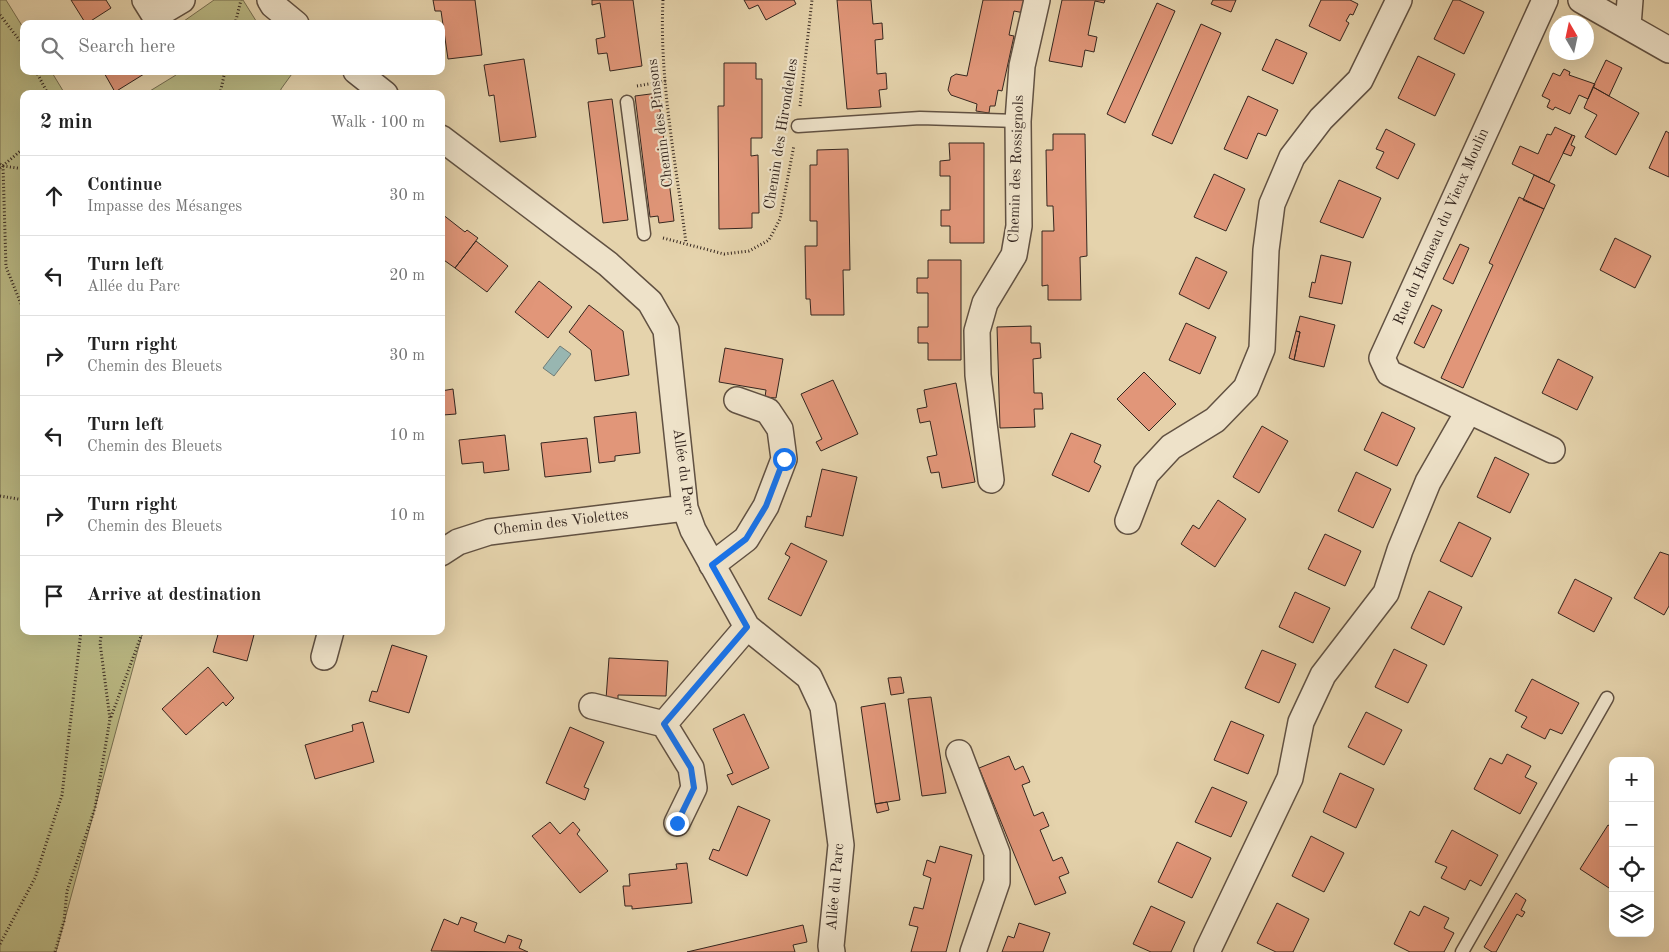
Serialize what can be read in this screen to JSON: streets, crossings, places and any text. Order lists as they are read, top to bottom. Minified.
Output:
{"streets":{"street":["Chemin des Rossignols","Rue du Hameau du Vieux Moulin","Allée du Parc","Chemin des Violettes"],"path":["Chemin des Pinsons","Chemin des Hirondelles"]},"crossings":[["Chemin des Pinsons","Chemin des Hirondelles"],["Allée du Parc","Chemin des Violettes"]],"north":"top","page":{"search":"Search here","heading":["2 min","Walk · 100 m"],"list":[["Continue","Impasse des Mésanges","30 m"],["Turn left","Allée du Parc","20 m"],["Turn right","Chemin des Bleuets","30 m"],["Turn left","Chemin des Bleuets","10 m"],["Turn right","Chemin des Bleuets","10 m"],"Arrive at destination"],"map_buttons":["+","−"]}}
